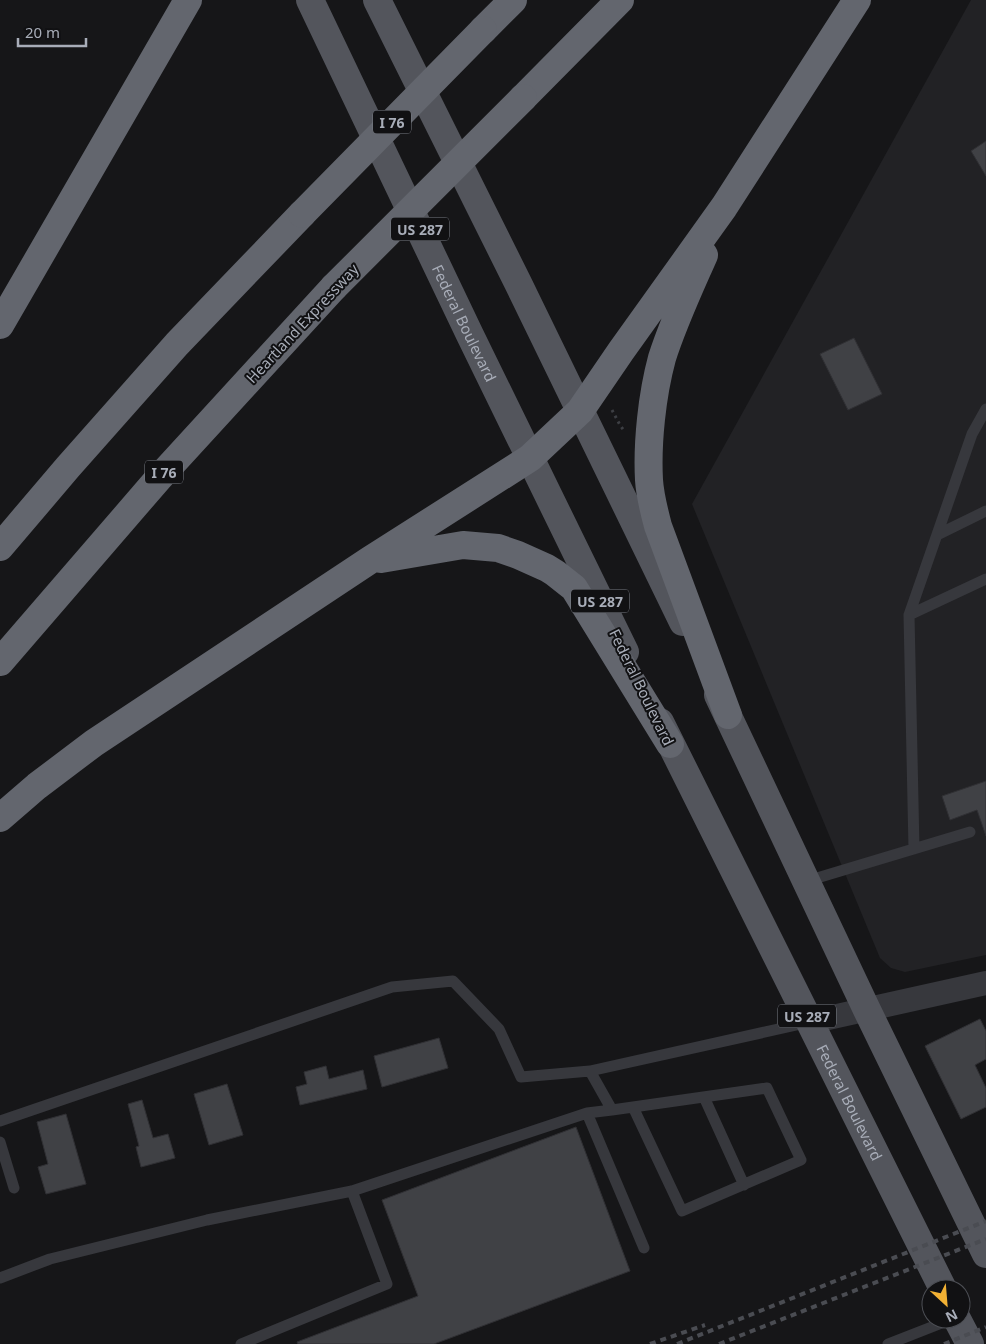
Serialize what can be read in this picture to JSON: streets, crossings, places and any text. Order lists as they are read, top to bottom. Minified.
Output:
{"streets":{"highway":["I 76","Heartland Expressway"],"main road":["US 287","Federal Boulevard"]},"scale_bar":"20 m","north":"bottom right"}
